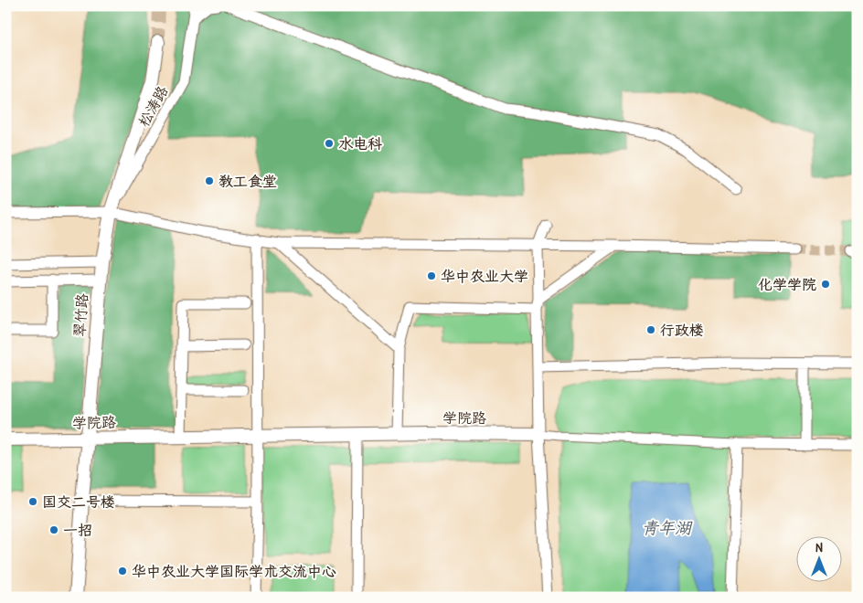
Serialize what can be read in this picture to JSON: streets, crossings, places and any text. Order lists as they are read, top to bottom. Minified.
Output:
{"streets":{"street":["松涛路","翠竹路","学院路"]},"crossings":[["松涛路","翠竹路"],["翠竹路","学院路"]],"water":["青年湖"],"places":["水电科","教工食堂","华中农业大学","化学学院","行政楼","国交二号楼","一招","华中农业大学国际学术交流中心"],"north":"top"}
